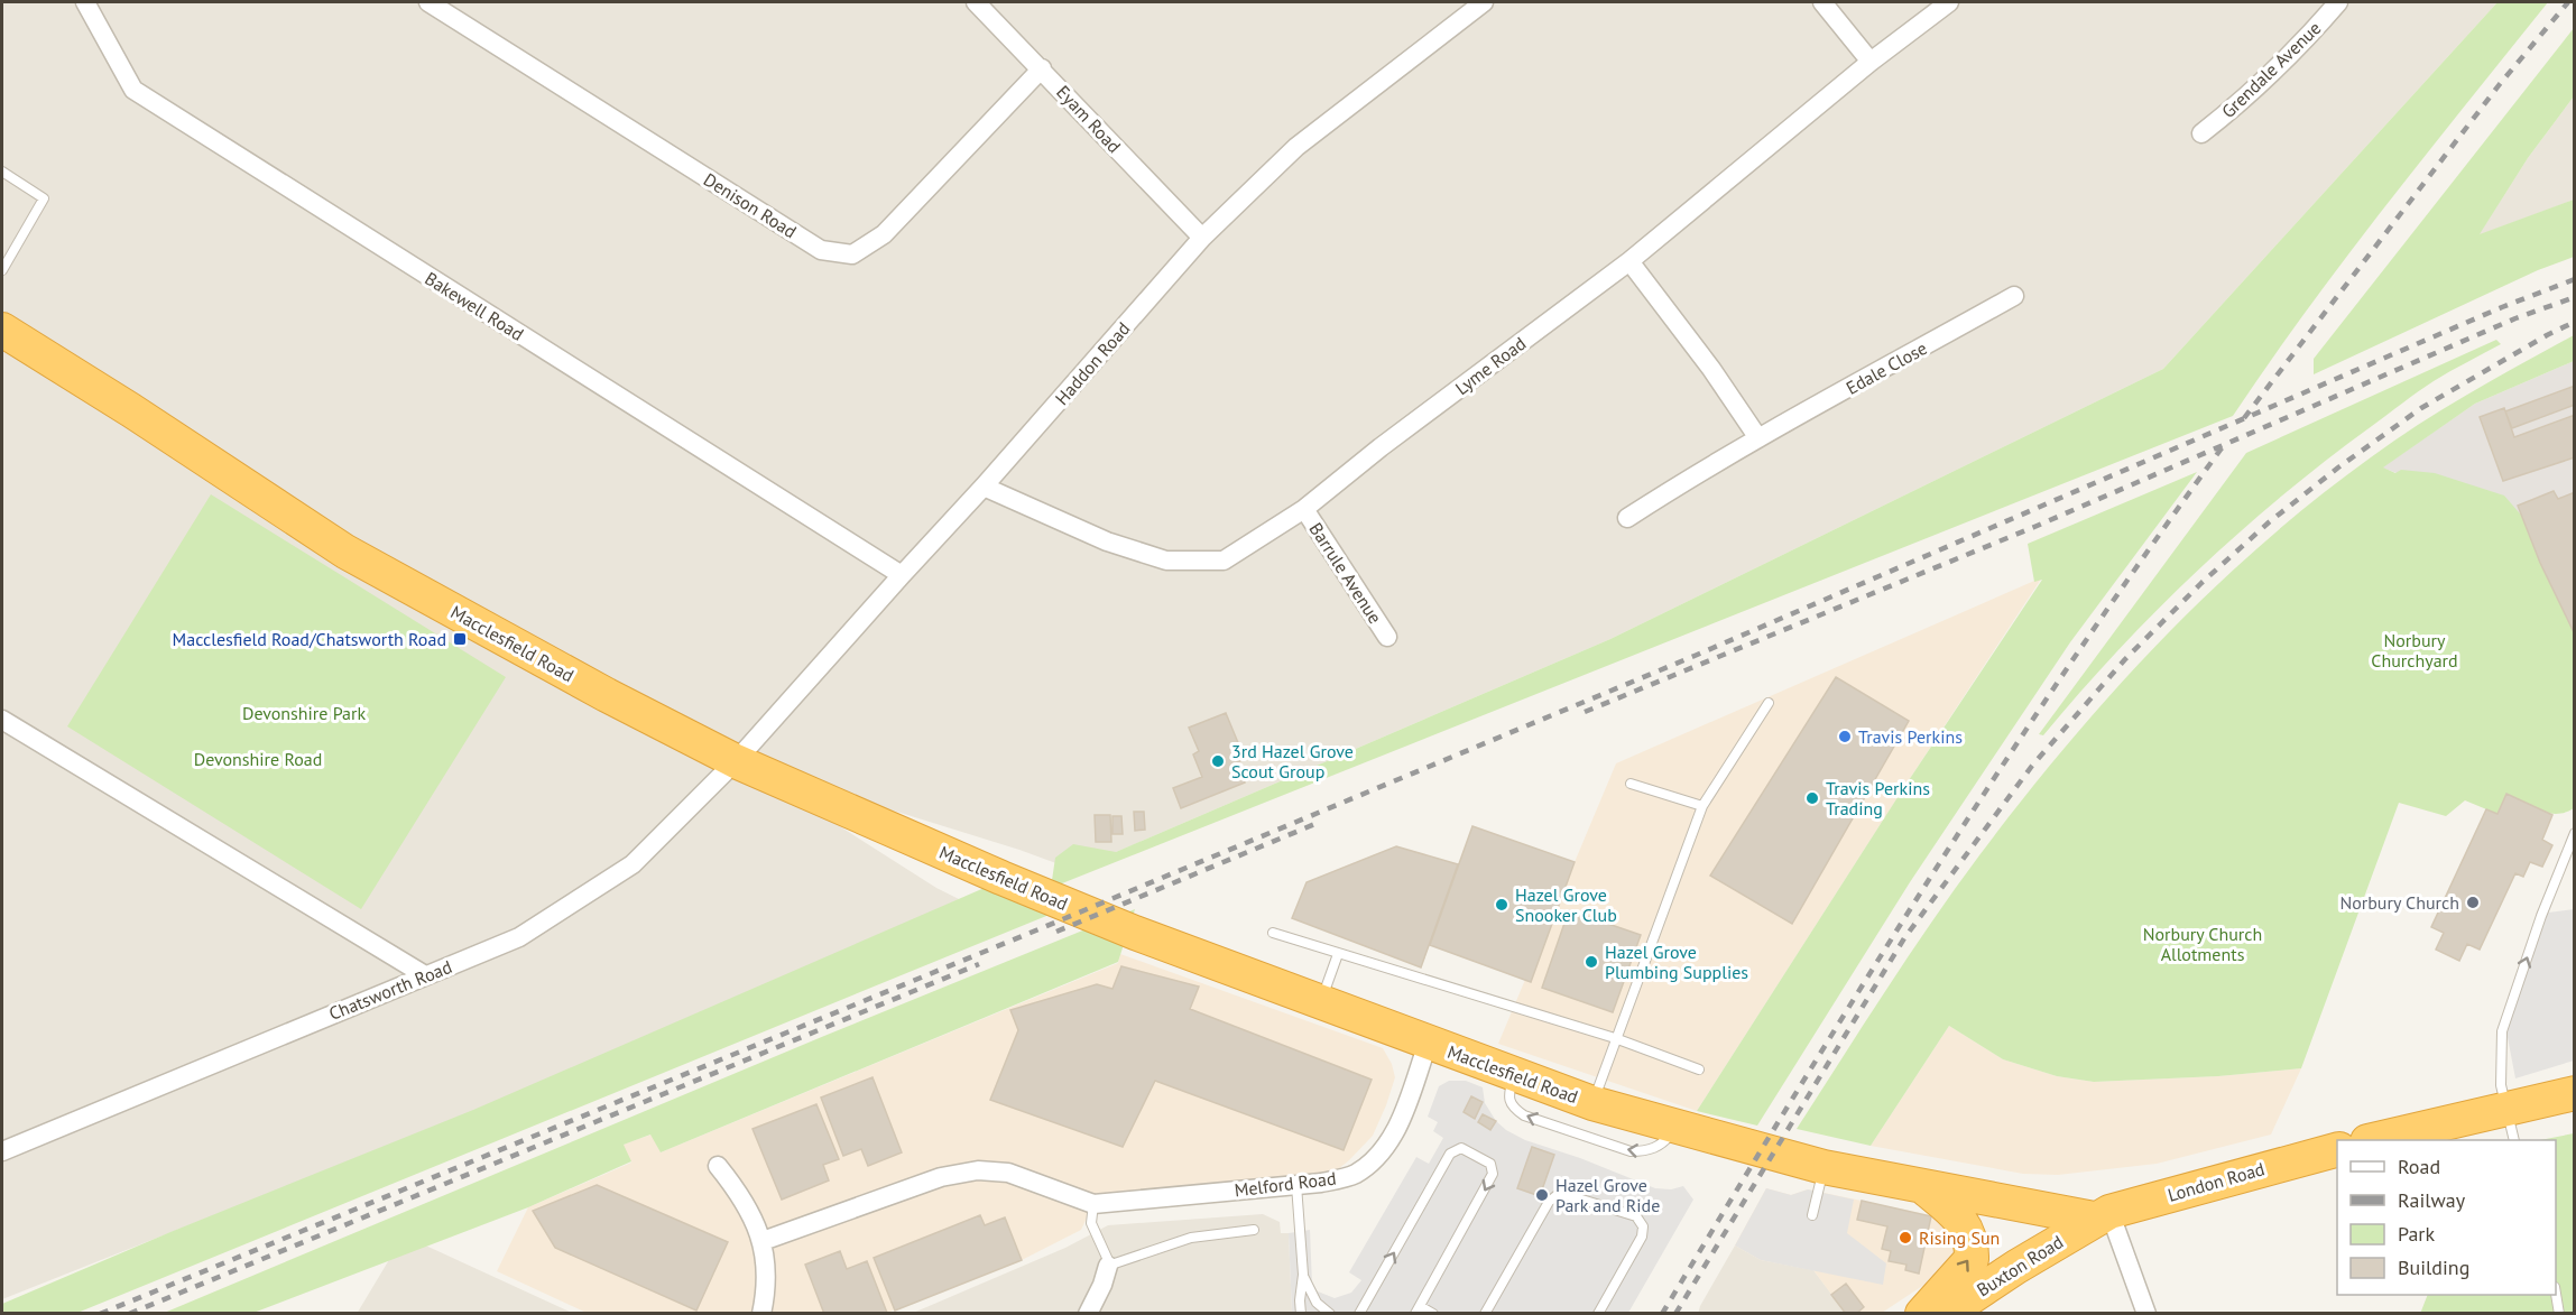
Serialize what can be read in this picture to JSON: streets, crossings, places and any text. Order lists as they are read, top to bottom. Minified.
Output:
{"streets":{"highway":["Macclesfield Road","London Road","Buxton Road"],"street":["Grendale Avenue","Eyam Road","Denison Road","Bakewell Road","Haddon Road","Lyme Road","Edale Close","Barrule Avenue","Chatsworth Road","Melford Road"]},"crossings":[["Eyam Road","Denison Road"],["Eyam Road","Haddon Road"],["Bakewell Road","Haddon Road"],["Haddon Road","Lyme Road"],["Haddon Road","Macclesfield Road"],["Haddon Road","Chatsworth Road"],["Lyme Road","Barrule Avenue"],["Macclesfield Road","Chatsworth Road"],["Macclesfield Road","London Road"],["Macclesfield Road","Melford Road"],["Macclesfield Road","Buxton Road"],["London Road","Buxton Road"]],"parks":["Norbury Churchyard","Devonshire Park","Devonshire Road","Norbury Church Allotments"],"places":{"transit":["Macclesfield Road/Chatsworth Road"],"other":["Travis Perkins","3rd Hazel Grove Scout Group","Travis Perkins Trading","Norbury Church","Hazel Grove Snooker Club","Hazel Grove Plumbing Supplies","Hazel Grove Park and Ride","Rising Sun"]},"legend":["Road","Railway","Park","Building"]}
